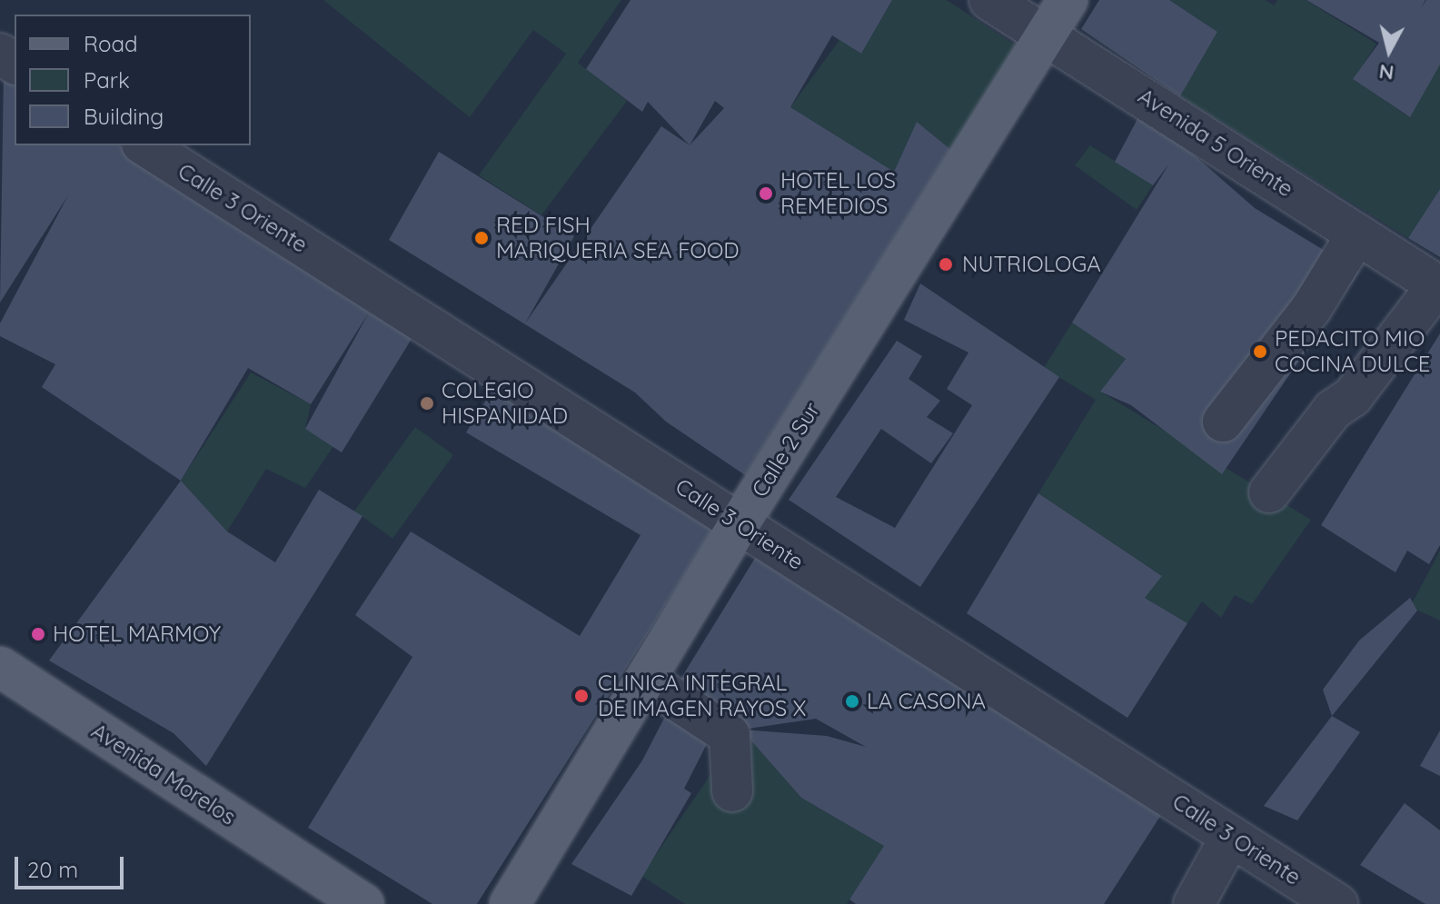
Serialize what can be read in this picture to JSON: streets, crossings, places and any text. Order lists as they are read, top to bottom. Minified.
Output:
{"streets":{"main road":["Calle 2 Sur","Avenida Morelos"],"street":["Avenida 5 Oriente","Calle 3 Oriente"]},"crossings":[["Avenida 5 Oriente","Calle 2 Sur"],["Calle 3 Oriente","Calle 2 Sur"]],"places":["HOTEL LOS REMEDIOS","RED FISH MARIQUERIA SEA FOOD","NUTRIOLOGA","PEDACITO MIO COCINA DULCE","COLEGIO HISPANIDAD","HOTEL MARMOY","CLINICA INTEGRAL DE IMAGEN RAYOS X","LA CASONA"],"legend":["Road","Park","Building"],"scale_bar":"20 m","north":"bottom"}
